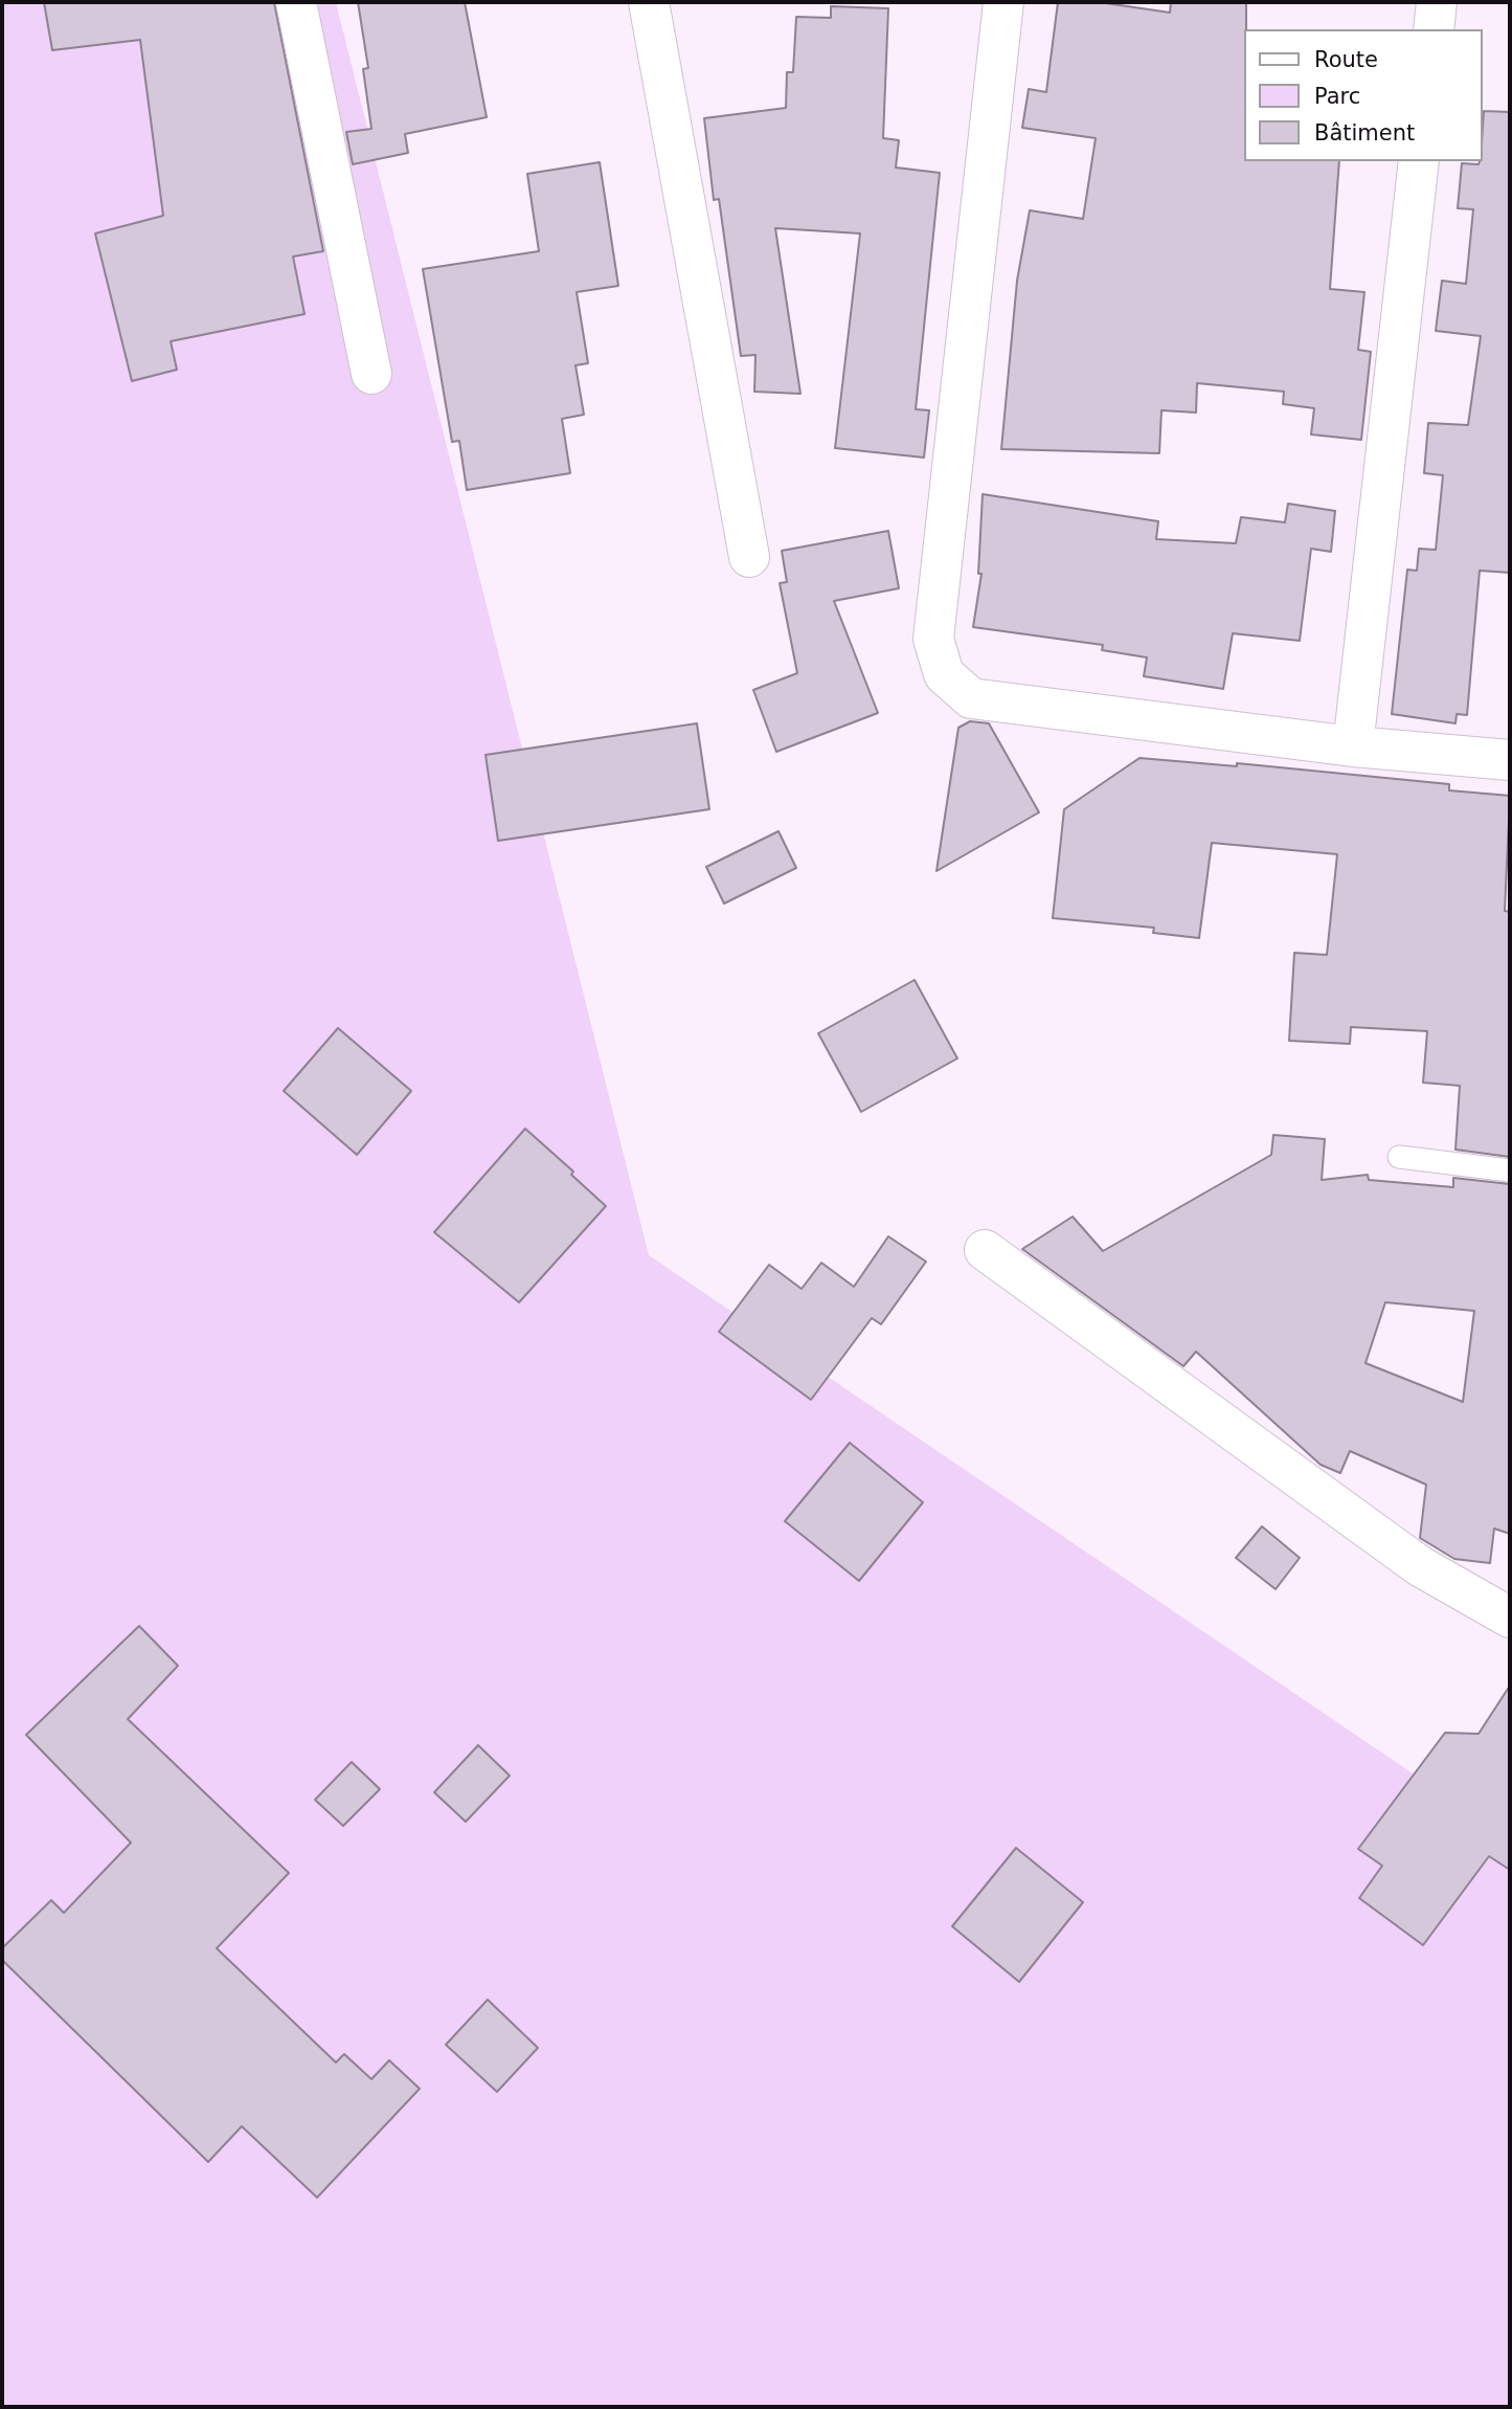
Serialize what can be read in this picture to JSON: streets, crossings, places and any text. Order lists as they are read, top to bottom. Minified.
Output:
{"legend":["Route","Parc","Bâtiment"]}
